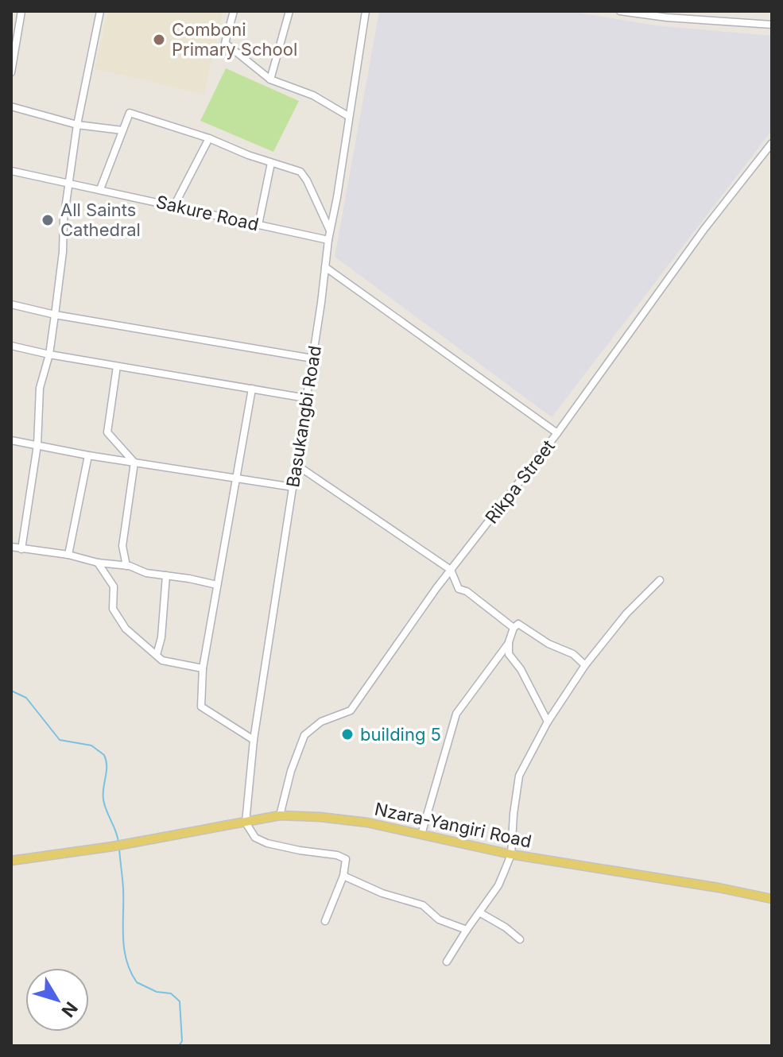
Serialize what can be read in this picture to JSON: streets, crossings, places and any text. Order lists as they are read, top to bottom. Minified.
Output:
{"streets":{"main road":["Nzara-Yangiri Road"],"street":["Sakure Road","Basukangbi Road","Rikpa Street"]},"crossings":[["Sakure Road","Basukangbi Road"],["Basukangbi Road","Nzara-Yangiri Road"],["Rikpa Street","Nzara-Yangiri Road"]],"places":["Comboni Primary School","All Saints Cathedral","building 5"],"north":"bottom right"}
